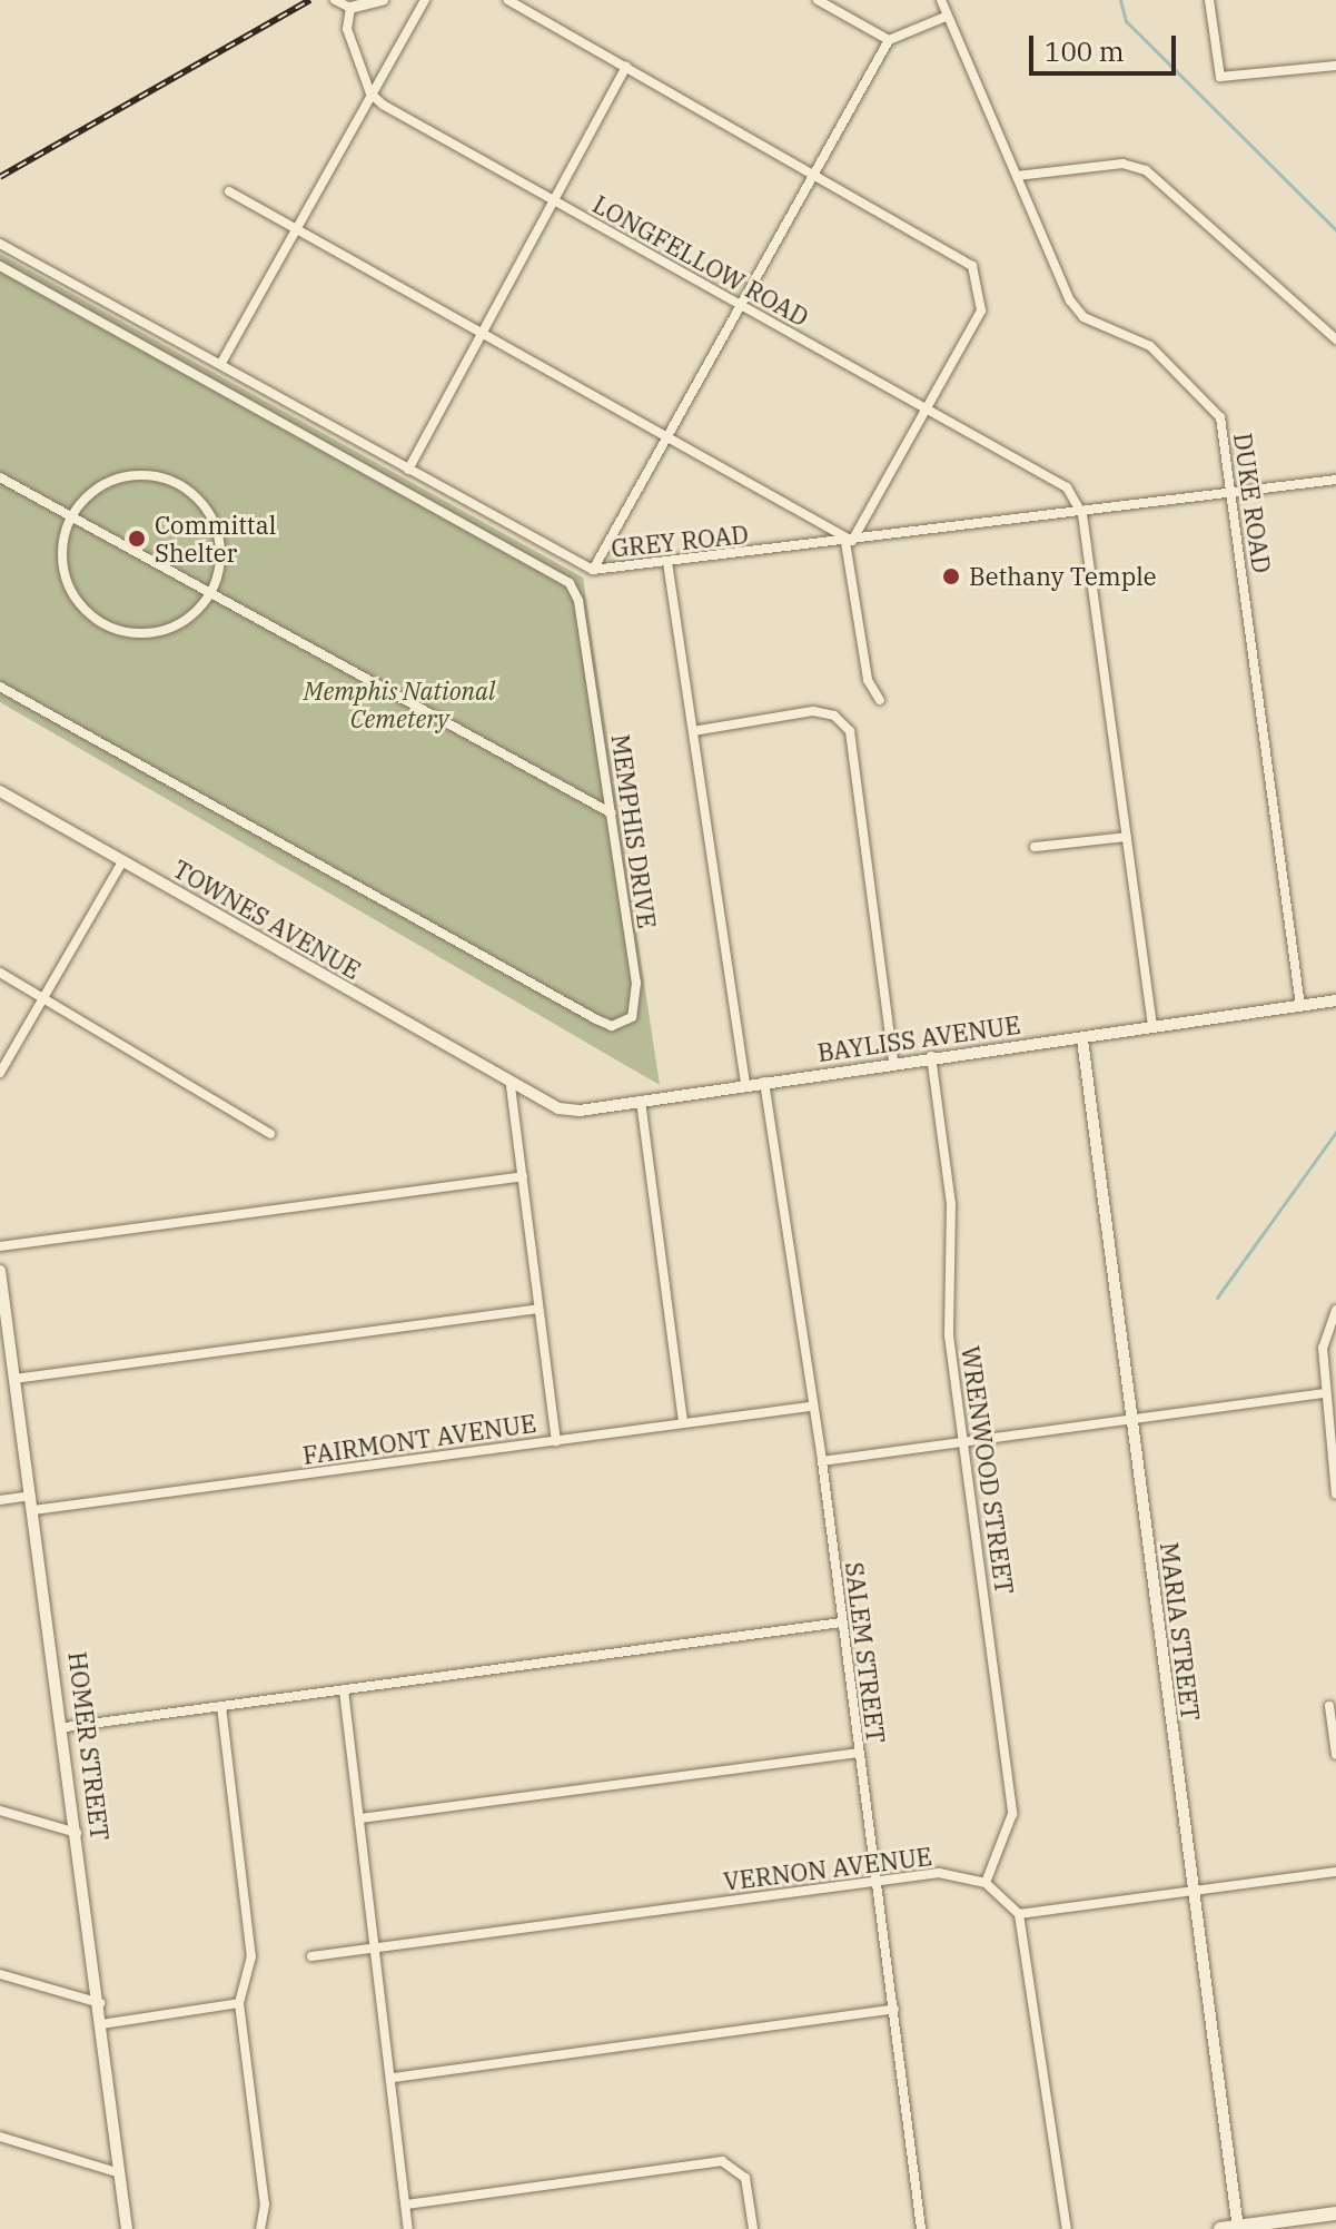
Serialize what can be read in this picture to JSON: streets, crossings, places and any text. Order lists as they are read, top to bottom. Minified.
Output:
{"streets":{"street":["LONGFELLOW ROAD","DUKE ROAD","GREY ROAD","MEMPHIS DRIVE","TOWNES AVENUE","BAYLISS AVENUE","FAIRMONT AVENUE","WRENWOOD STREET","MARIA STREET","SALEM STREET","HOMER STREET","VERNON AVENUE"]},"crossings":[["LONGFELLOW ROAD","GREY ROAD"],["DUKE ROAD","GREY ROAD"],["DUKE ROAD","BAYLISS AVENUE"],["TOWNES AVENUE","BAYLISS AVENUE"],["BAYLISS AVENUE","WRENWOOD STREET"],["BAYLISS AVENUE","MARIA STREET"],["BAYLISS AVENUE","SALEM STREET"],["FAIRMONT AVENUE","SALEM STREET"],["FAIRMONT AVENUE","HOMER STREET"],["WRENWOOD STREET","VERNON AVENUE"],["SALEM STREET","VERNON AVENUE"]],"parks":["Memphis National Cemetery"],"places":["Committal Shelter","Bethany Temple"],"scale_bar":"100 m"}
